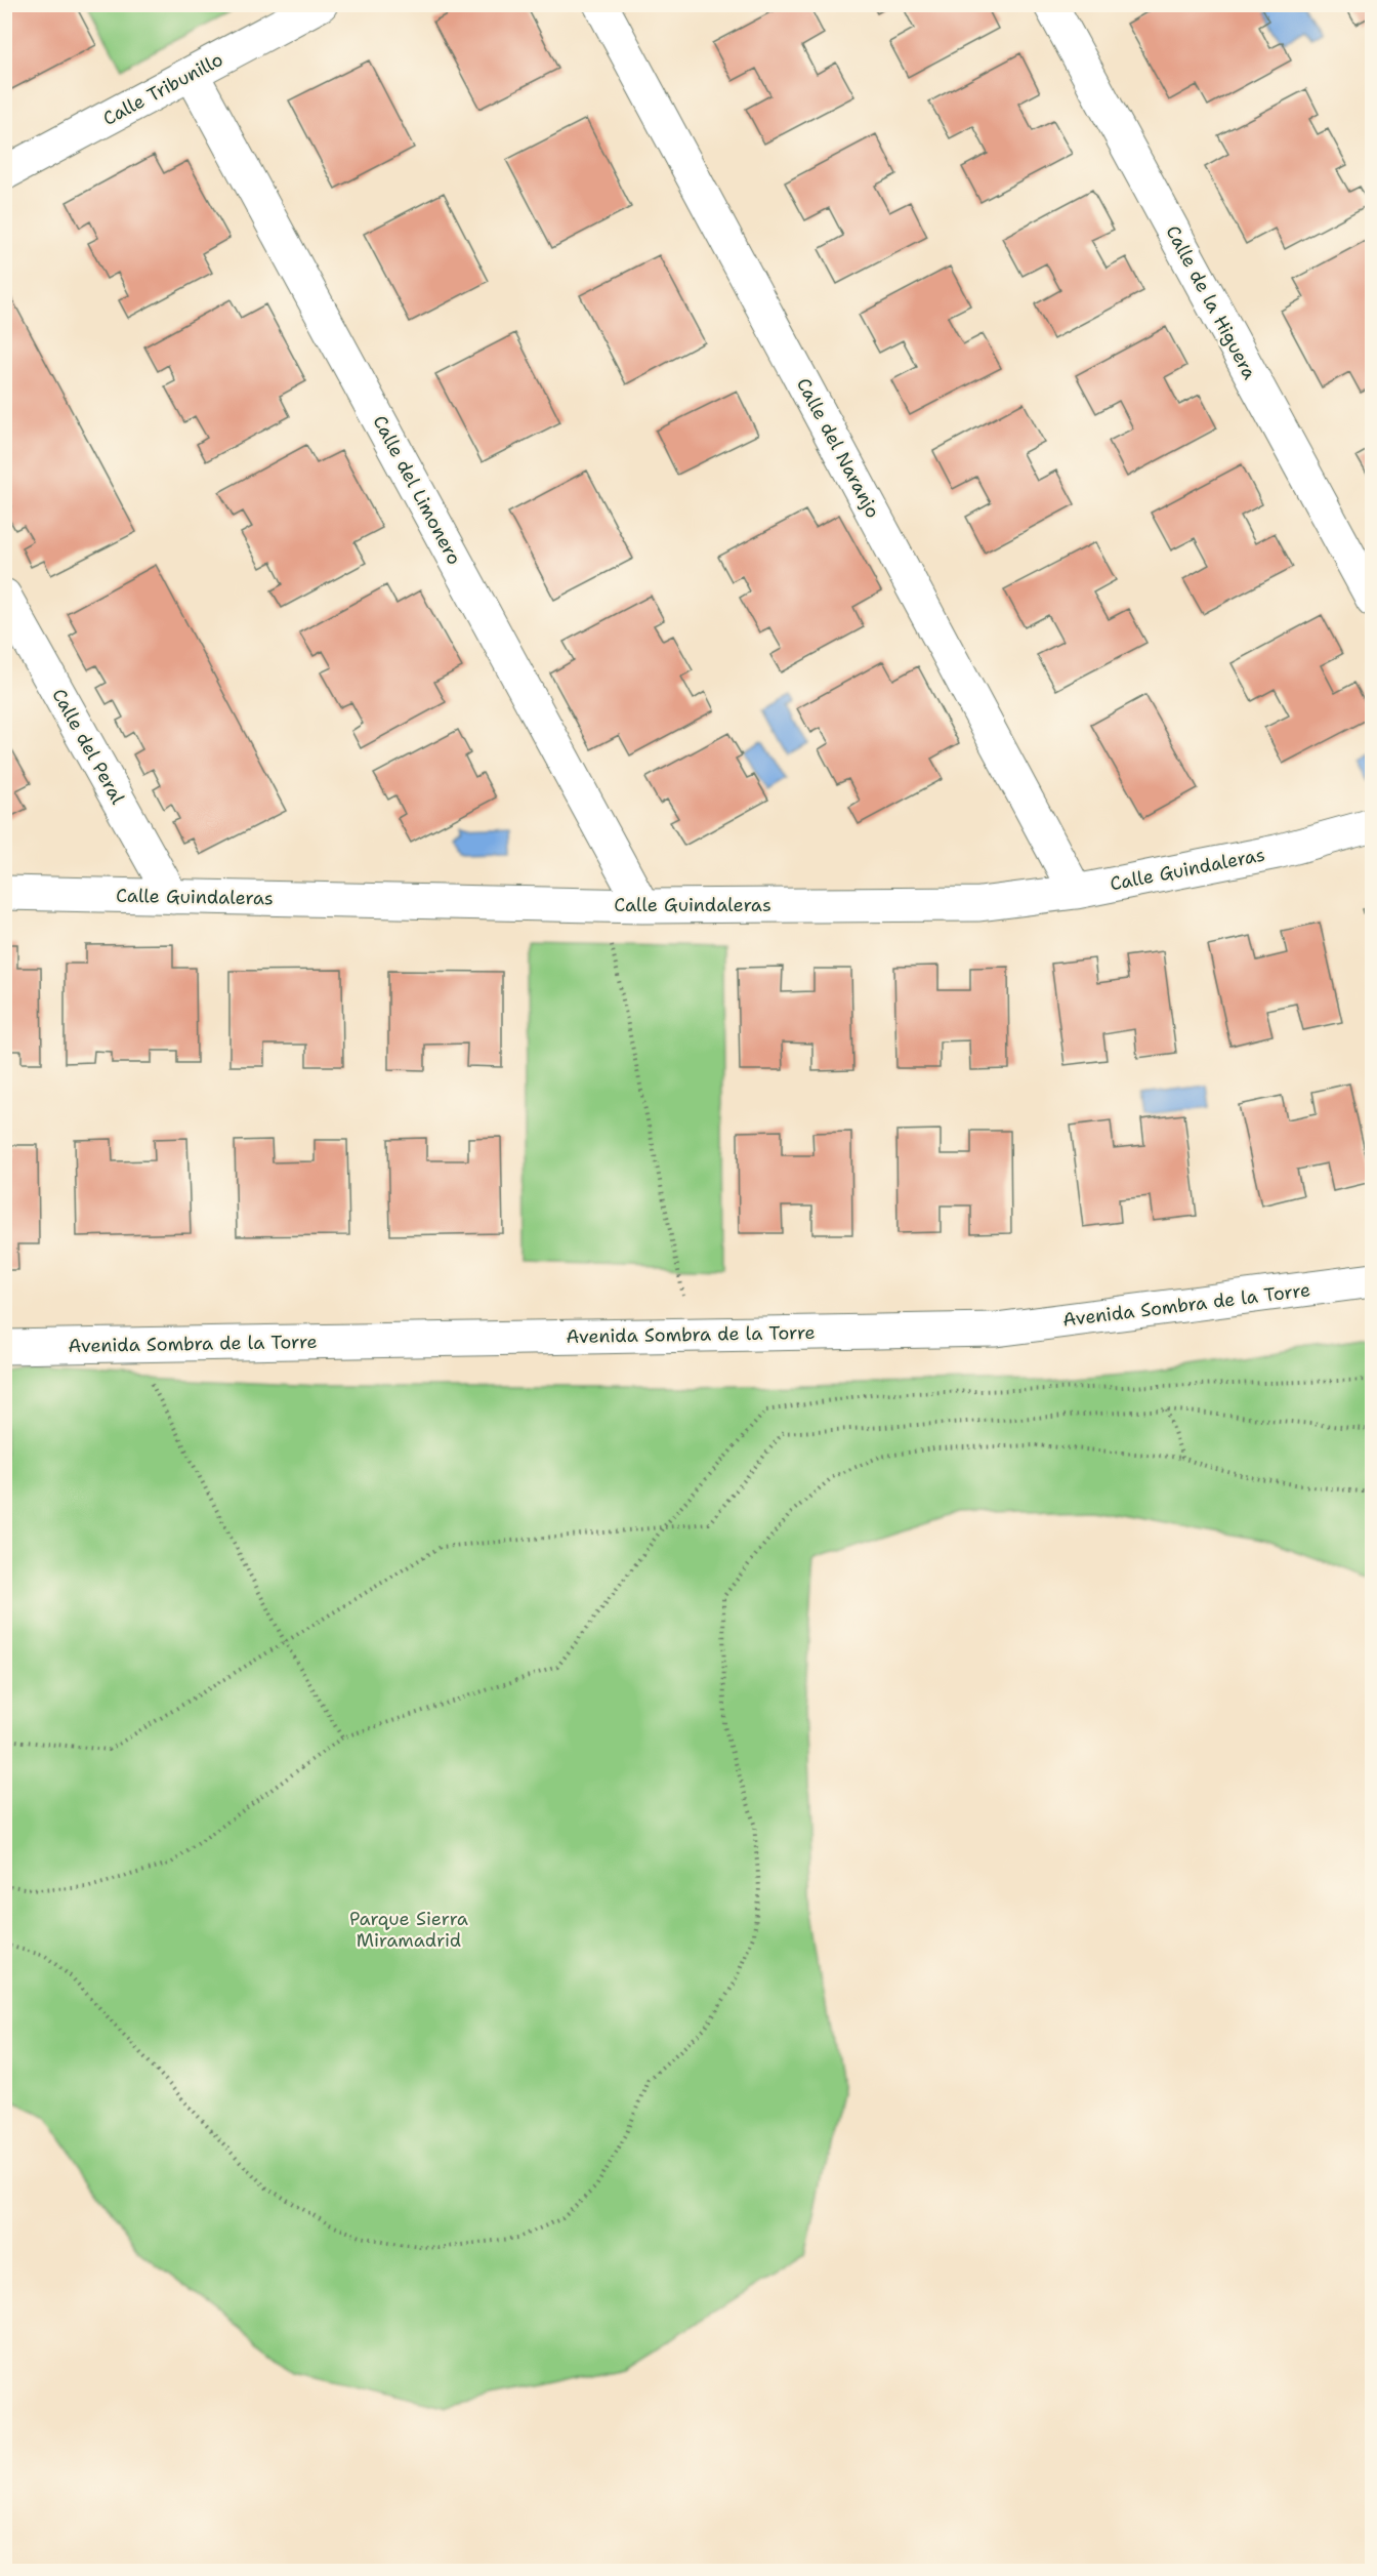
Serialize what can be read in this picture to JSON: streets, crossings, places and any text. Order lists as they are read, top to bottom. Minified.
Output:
{"streets":{"street":["Calle Tribunillo","Calle de la Higuera","Calle del Naranjo","Calle del Limonero","Calle del Peral","Calle Guindaleras","Avenida Sombra de la Torre"]},"crossings":[["Calle Tribunillo","Calle del Limonero"],["Calle del Naranjo","Calle Guindaleras"],["Calle del Limonero","Calle Guindaleras"],["Calle del Peral","Calle Guindaleras"]],"parks":["Parque Sierra Miramadrid"]}
